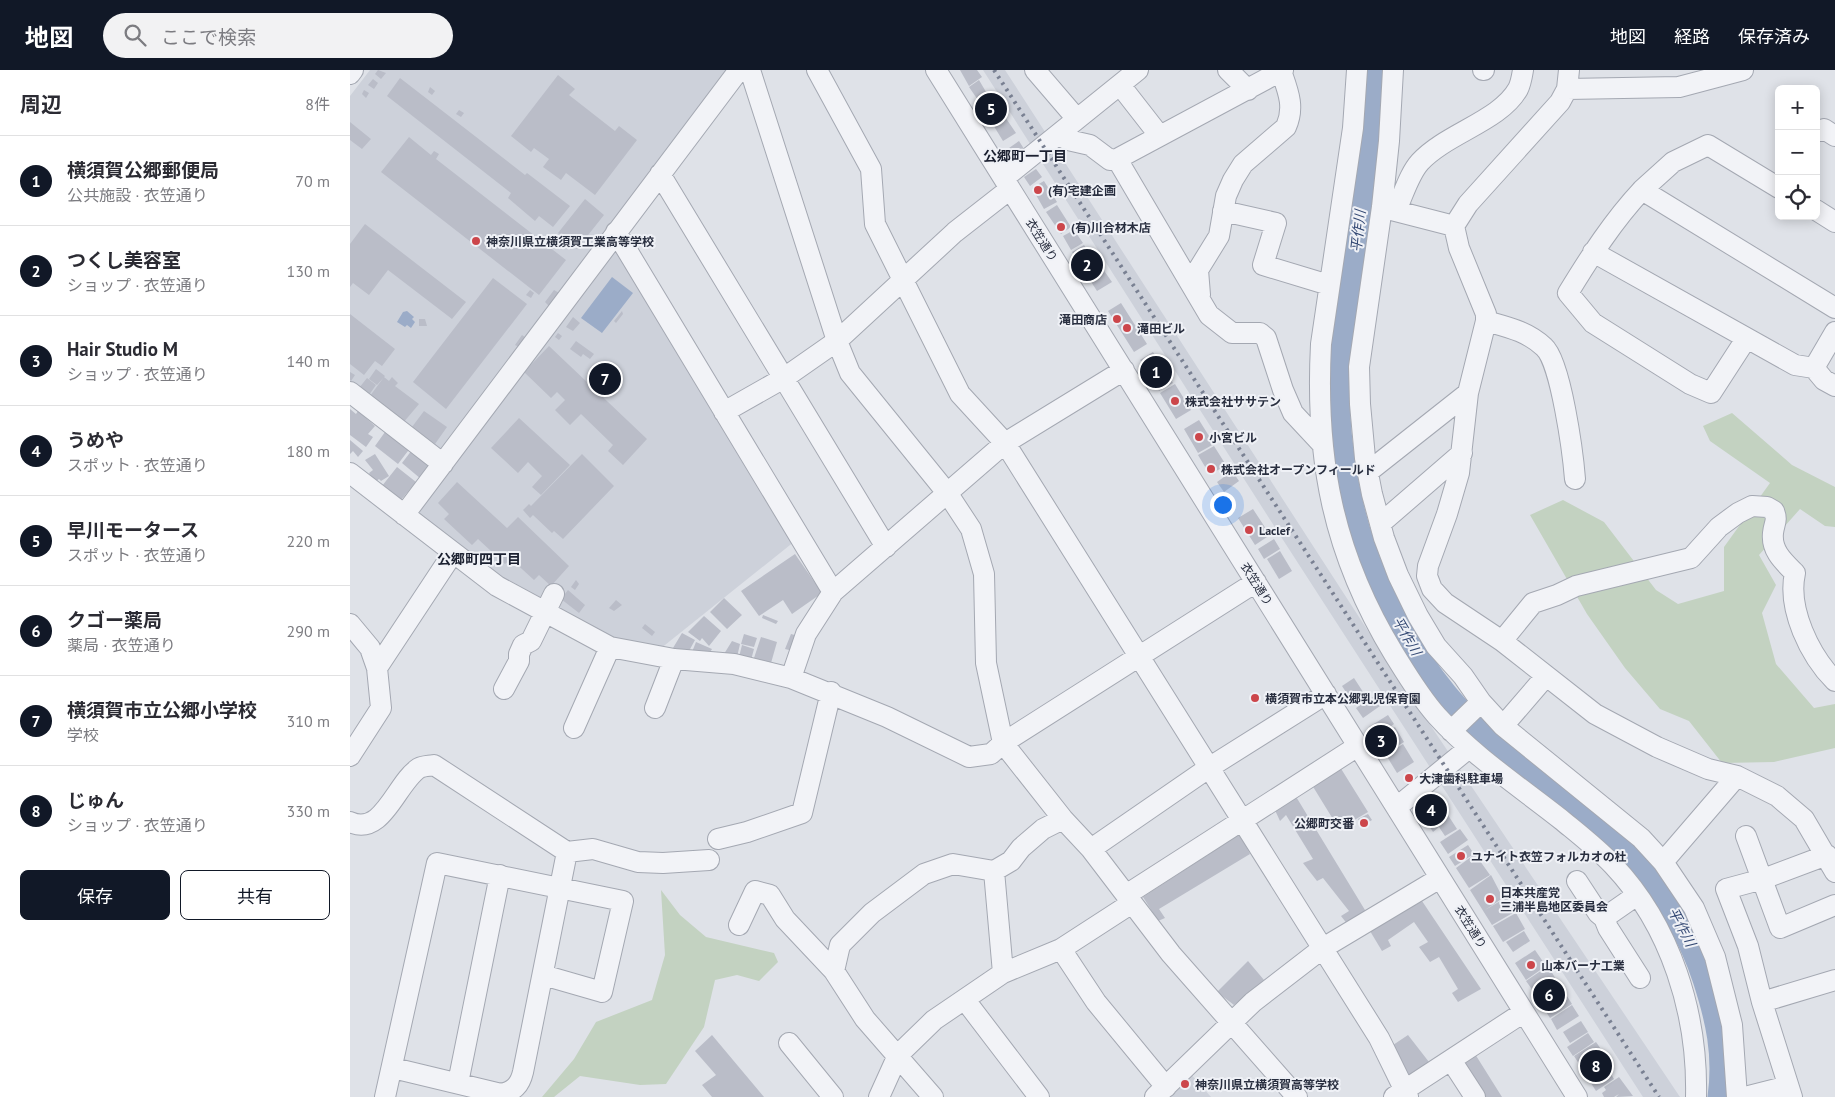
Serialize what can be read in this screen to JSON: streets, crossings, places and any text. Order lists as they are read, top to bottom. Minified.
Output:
{"streets":{"street":["衣笠通り"]},"districts":["公郷町一丁目","公郷町四丁目"],"water":["平作川"],"places":["(有)宅建企画","(有)川合材木店","神奈川県立横須賀工業高等学校","滝田商店","滝田ビル","株式会社ササテン","小宮ビル","株式会社オープンフィールド","Laclef","横須賀市立本公郷乳児保育園","大津歯科駐車場","公郷町交番","ユナイト衣笠フォルカオの杜","日本共産党 三浦半島地区委員会","山本バーナ工業","神奈川県立横須賀高等学校"],"page":{"header":"地図","search":"ここで検索","nav":["地図","経路","保存済み"],"heading":["周辺","8件"],"map_buttons":["+","−"],"pins":["5","2","1","7","3","4","6","8"],"list":[{"mark":"1","name":"横須賀公郷郵便局","note":"公共施設 · 衣笠通り","value":"70 m"},{"mark":"2","name":"つくし美容室","note":"ショップ · 衣笠通り","value":"130 m"},{"mark":"3","name":"Hair Studio M","note":"ショップ · 衣笠通り","value":"140 m"},{"mark":"4","name":"うめや","note":"スポット · 衣笠通り","value":"180 m"},{"mark":"5","name":"早川モータース","note":"スポット · 衣笠通り","value":"220 m"},{"mark":"6","name":"クゴー薬局","note":"薬局 · 衣笠通り","value":"290 m"},{"mark":"7","name":"横須賀市立公郷小学校","note":"学校","value":"310 m"},{"mark":"8","name":"じゅん","note":"ショップ · 衣笠通り","value":"330 m"}],"buttons":["保存","共有"]}}
